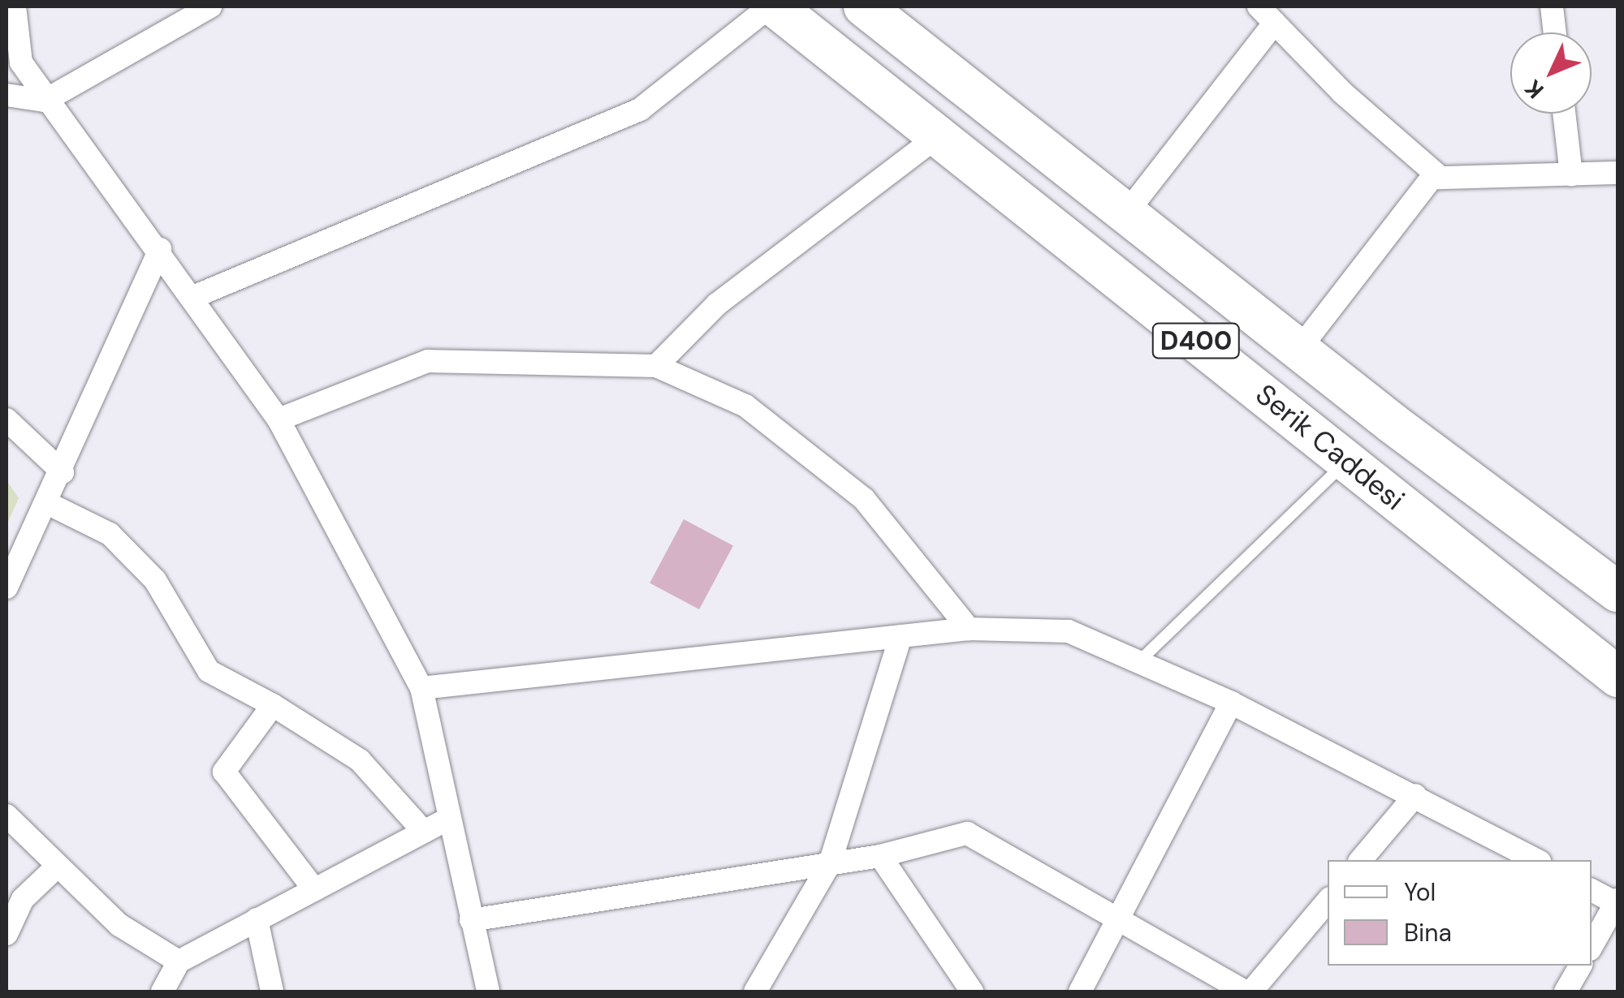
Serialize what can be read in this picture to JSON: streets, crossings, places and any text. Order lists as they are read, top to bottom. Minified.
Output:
{"streets":{"highway":["D400","Serik Caddesi"]},"legend":["Yol","Bina"],"north":"bottom left"}
